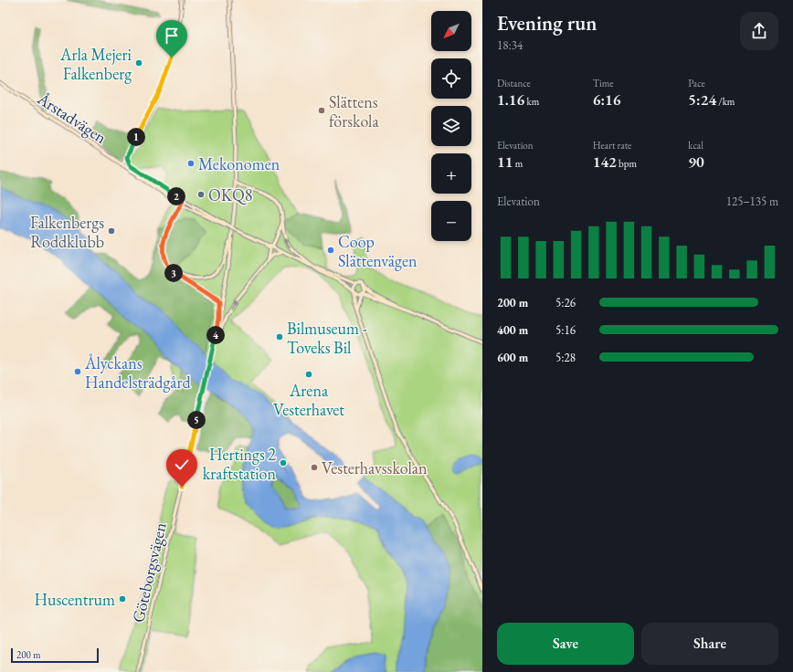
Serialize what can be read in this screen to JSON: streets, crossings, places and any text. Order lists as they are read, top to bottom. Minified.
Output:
{"streets":{"main road":["Årstadvägen","Göteborgsvägen"]},"places":["Arla Mejeri Falkenberg","Slättens förskola","Mekonomen","OKQ8","Falkenbergs Roddklubb","Coop Slättenvägen","Bilmuseum - Toveks Bil","Ålyckans Handelsträdgård","Arena Vesterhavet","Hertings 2 kraftstation","Vesterhavsskolan","Huscentrum"],"scale_bar":"200 m","north":"bottom left","page":{"heading":["Evening run","18:34"],"map_buttons":["+","−"],"stats":[["Distance","1.16 km"],["Time","6:16"],["Pace","5:24 /km"],["Elevation","11 m"],["Heart rate","142 bpm"],["kcal","90"]],"pins":["1","2","3","4","5"],"chart":["Elevation","125–135 m"],"list":[{"name":"200 m","note":"5:26"},{"name":"400 m","note":"5:16"},{"name":"600 m","note":"5:28"}],"buttons":["Save","Share"],"scale":"200 m"}}
